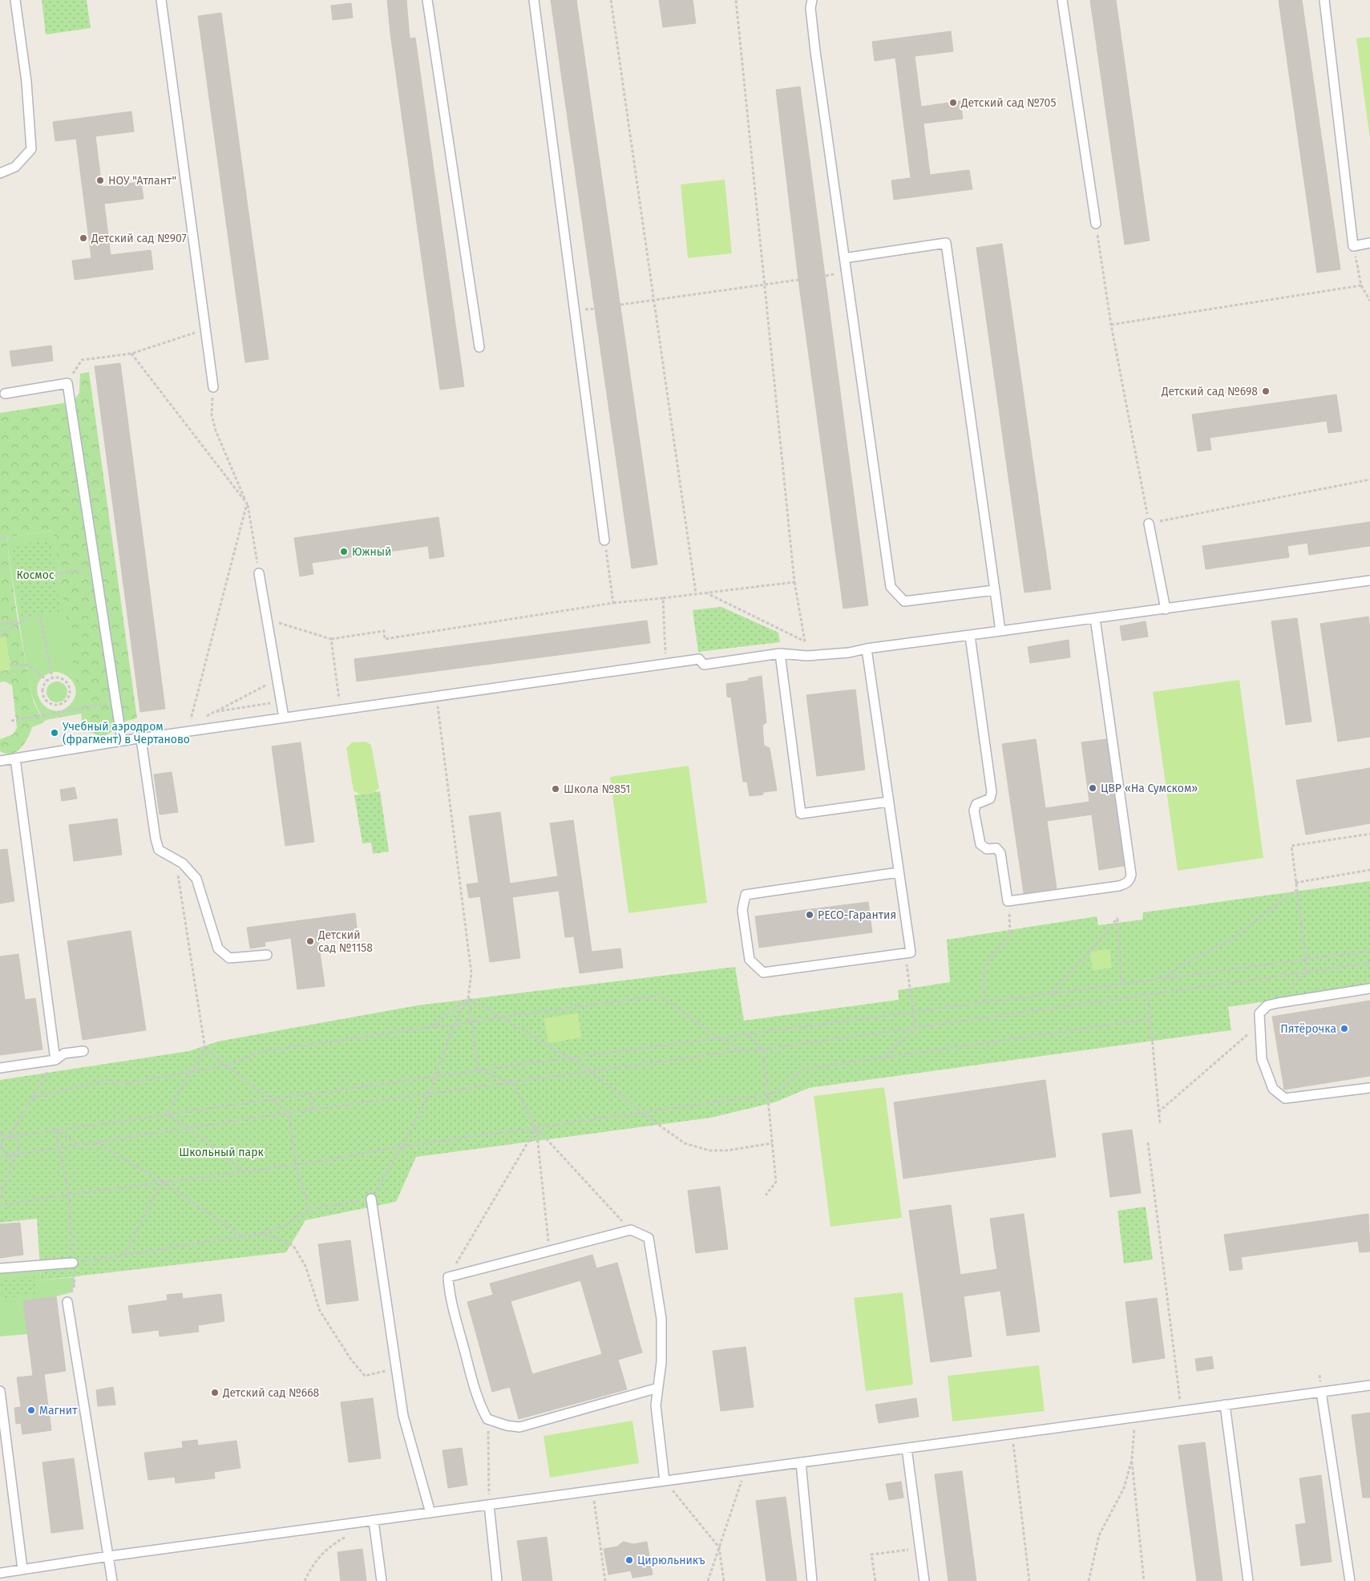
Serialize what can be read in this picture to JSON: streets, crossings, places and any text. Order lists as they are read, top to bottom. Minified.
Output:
{"parks":["Космос","Школьный парк"],"places":["Детский сад №705","НОУ \"Атлант\"","Детский сад №907","Детский сад №698","Южный","Учебный аэродром (фрагмент) в Чертаново","ЦВР «На Сумском»","Школа №851","РЕСО-Гарантия","Детский сад №1158","Пятёрочка","Детский сад №668","Магнит","Цирюльникъ"]}
